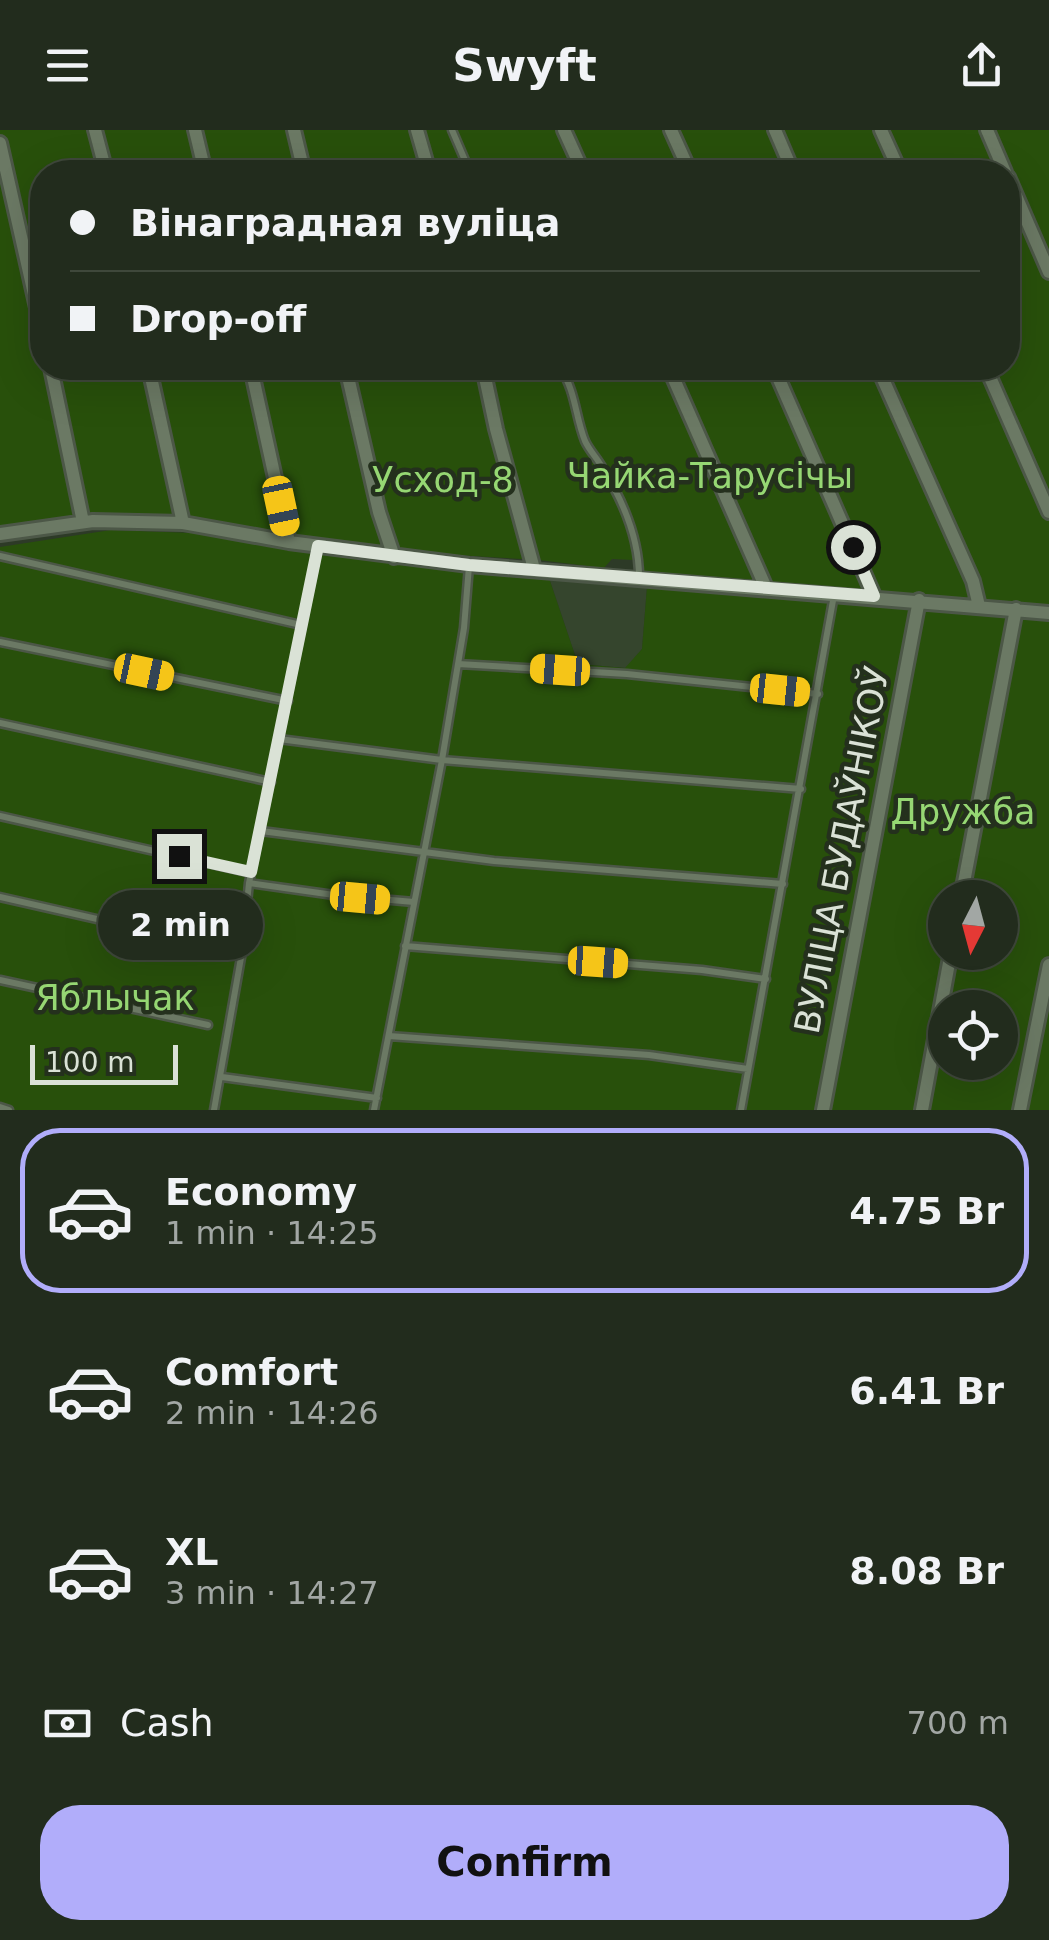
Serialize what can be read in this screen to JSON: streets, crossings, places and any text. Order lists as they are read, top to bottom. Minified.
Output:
{"streets":{"street":["ВУЛІЦА БУДАЎНІКОЎ"]},"parks":["Чайка-Тарусічы","Усход-8","Дружба","Яблычак"],"scale_bar":"100 m","north":"bottom","page":{"header":"Swyft","banner":["Вінаградная вуліца","Drop-off"],"bubble":"2 min","scale":"100 m","list":[{"name":"Economy","note":"1 min · 14:25","value":"4.75 Br"},{"name":"Comfort","note":"2 min · 14:26","value":"6.41 Br"},{"name":"XL","note":"3 min · 14:27","value":"8.08 Br"}],"pay":["Cash","700 m"],"buttons":"Confirm"}}
